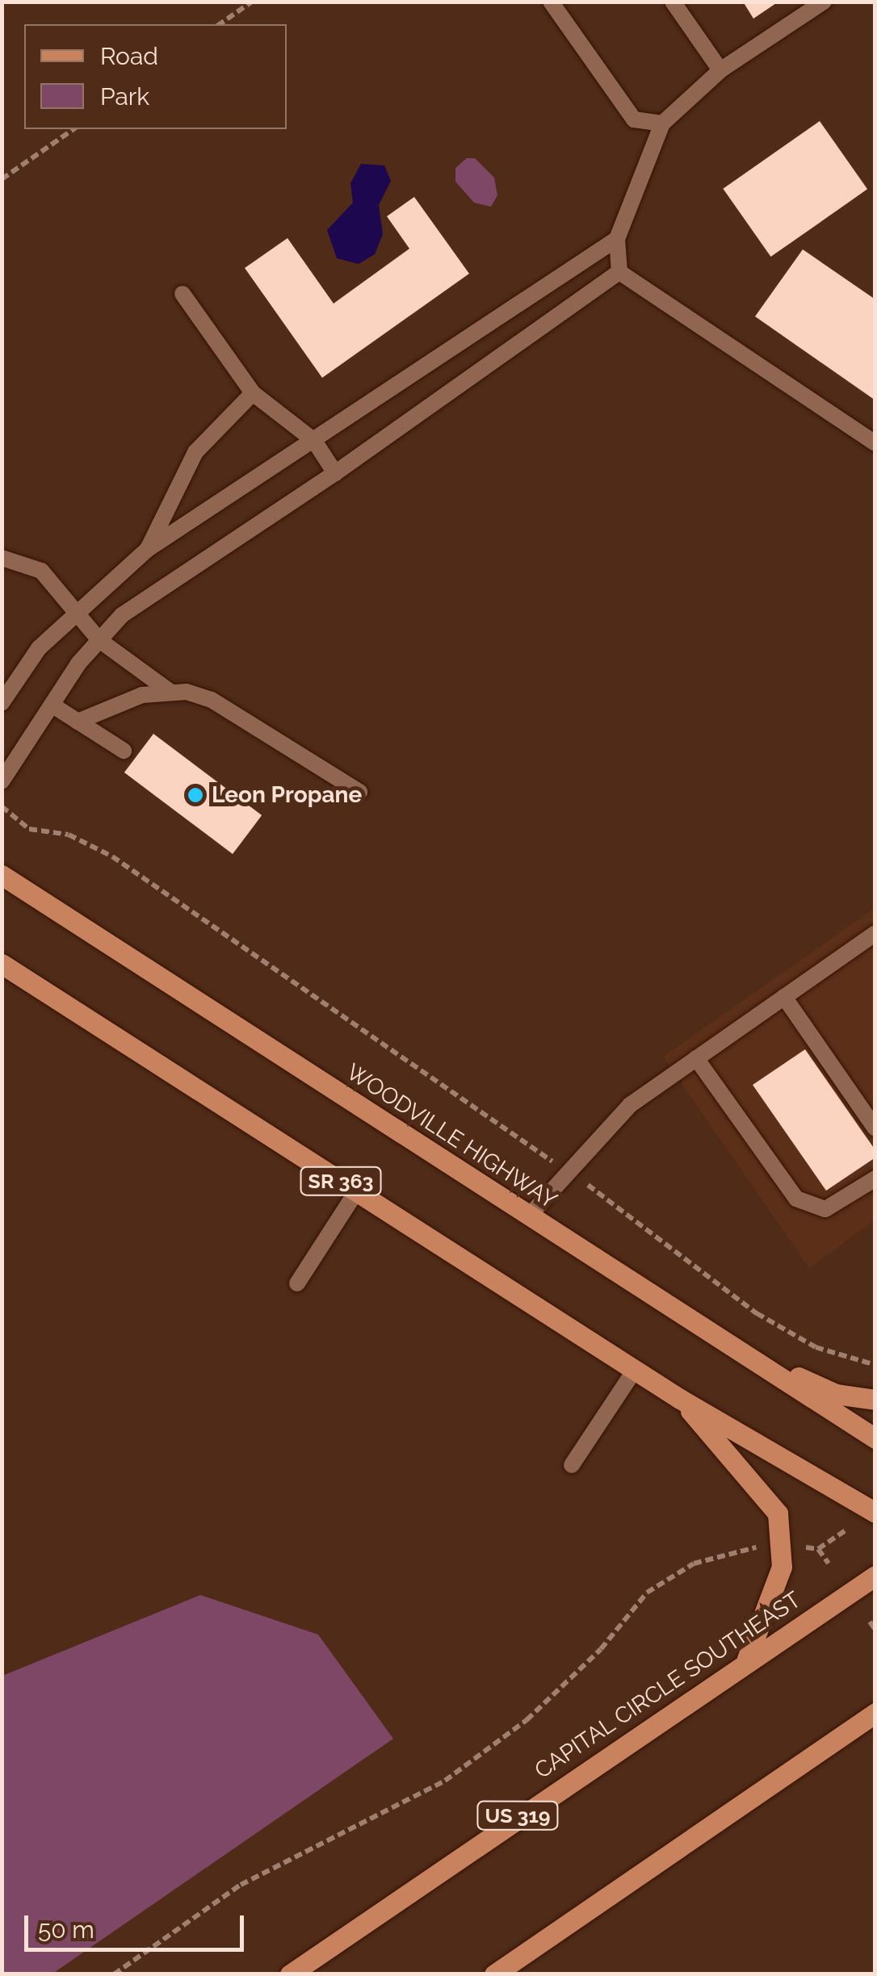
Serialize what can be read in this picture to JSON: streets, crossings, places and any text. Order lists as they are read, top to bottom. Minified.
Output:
{"streets":{"main road":["WOODVILLE HIGHWAY","SR 363","CAPITAL CIRCLE SOUTHEAST","US 319"]},"places":["Leon Propane"],"legend":["Road","Park"],"scale_bar":"50 m"}
